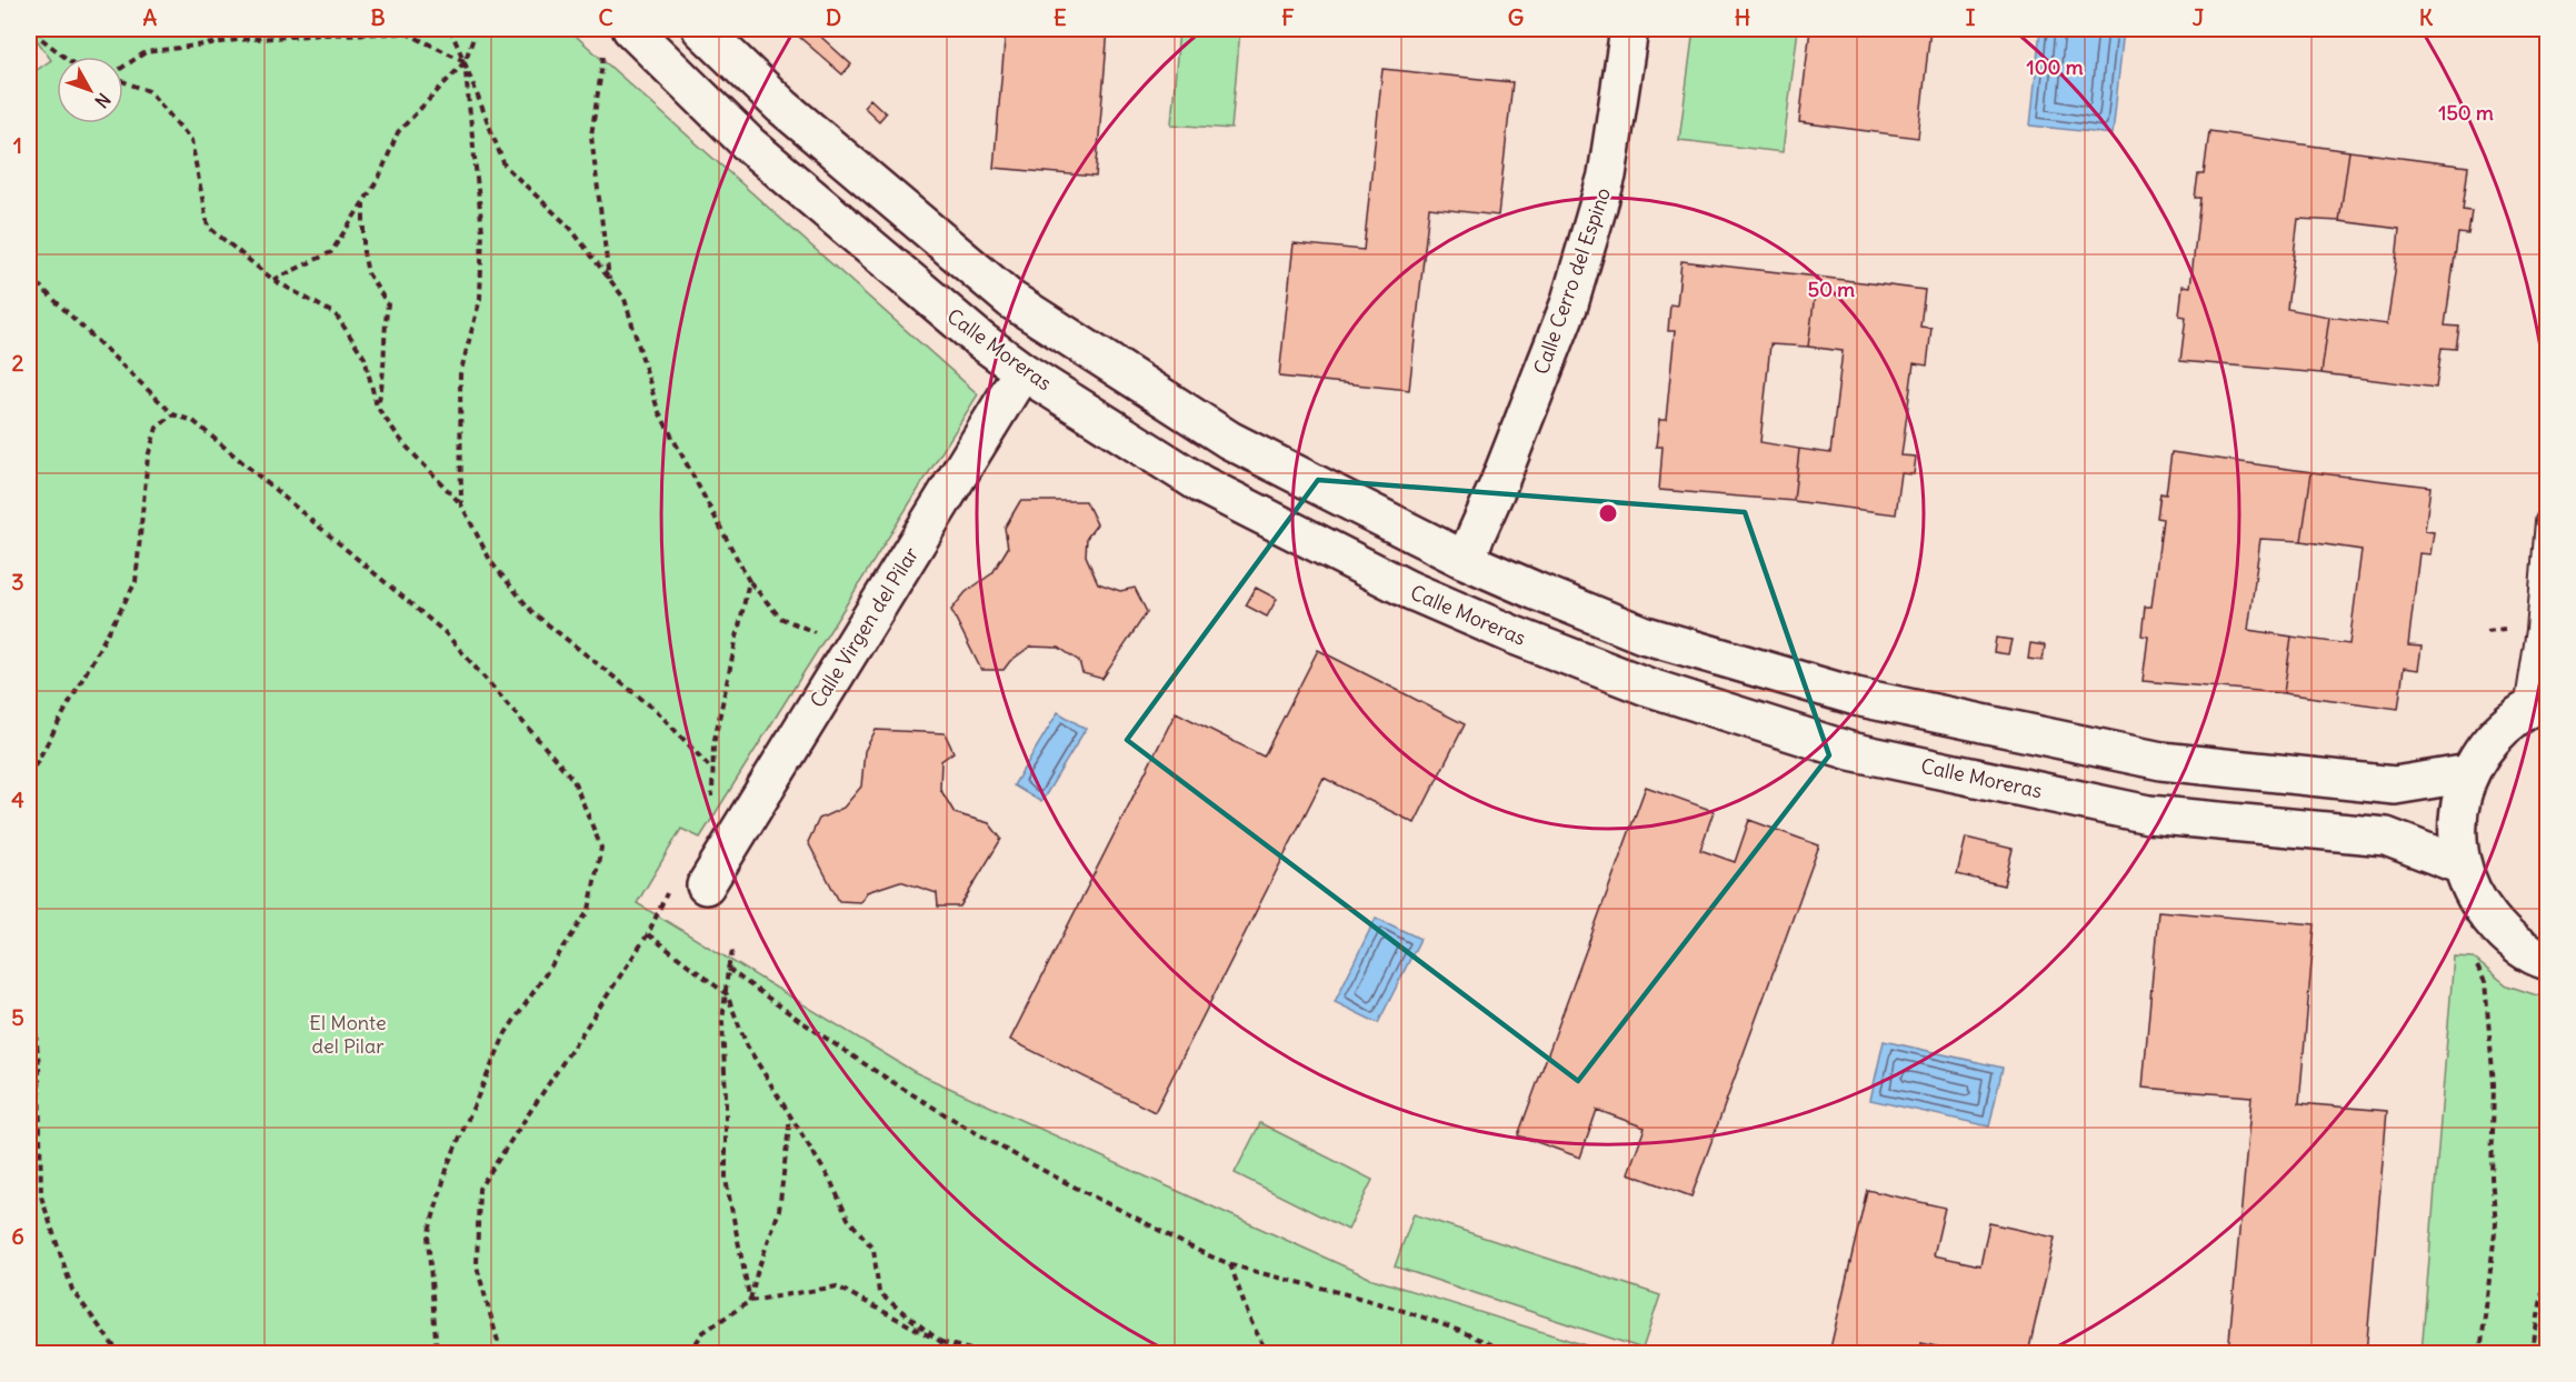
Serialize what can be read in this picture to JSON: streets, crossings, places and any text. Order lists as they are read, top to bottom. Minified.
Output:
{"streets":{"street":["Calle Cerro del Espino","Calle Moreras","Calle Virgen del Pilar"]},"crossings":[["Calle Moreras","Calle Virgen del Pilar"]],"parks":["El Monte del Pilar"],"north":"bottom right","grid":{"columns":["A","B","C","D","E","F","G","H","I","J","K"],"rows":["1","2","3","4","5","6"]},"rings":["100 m","150 m","50 m"]}
